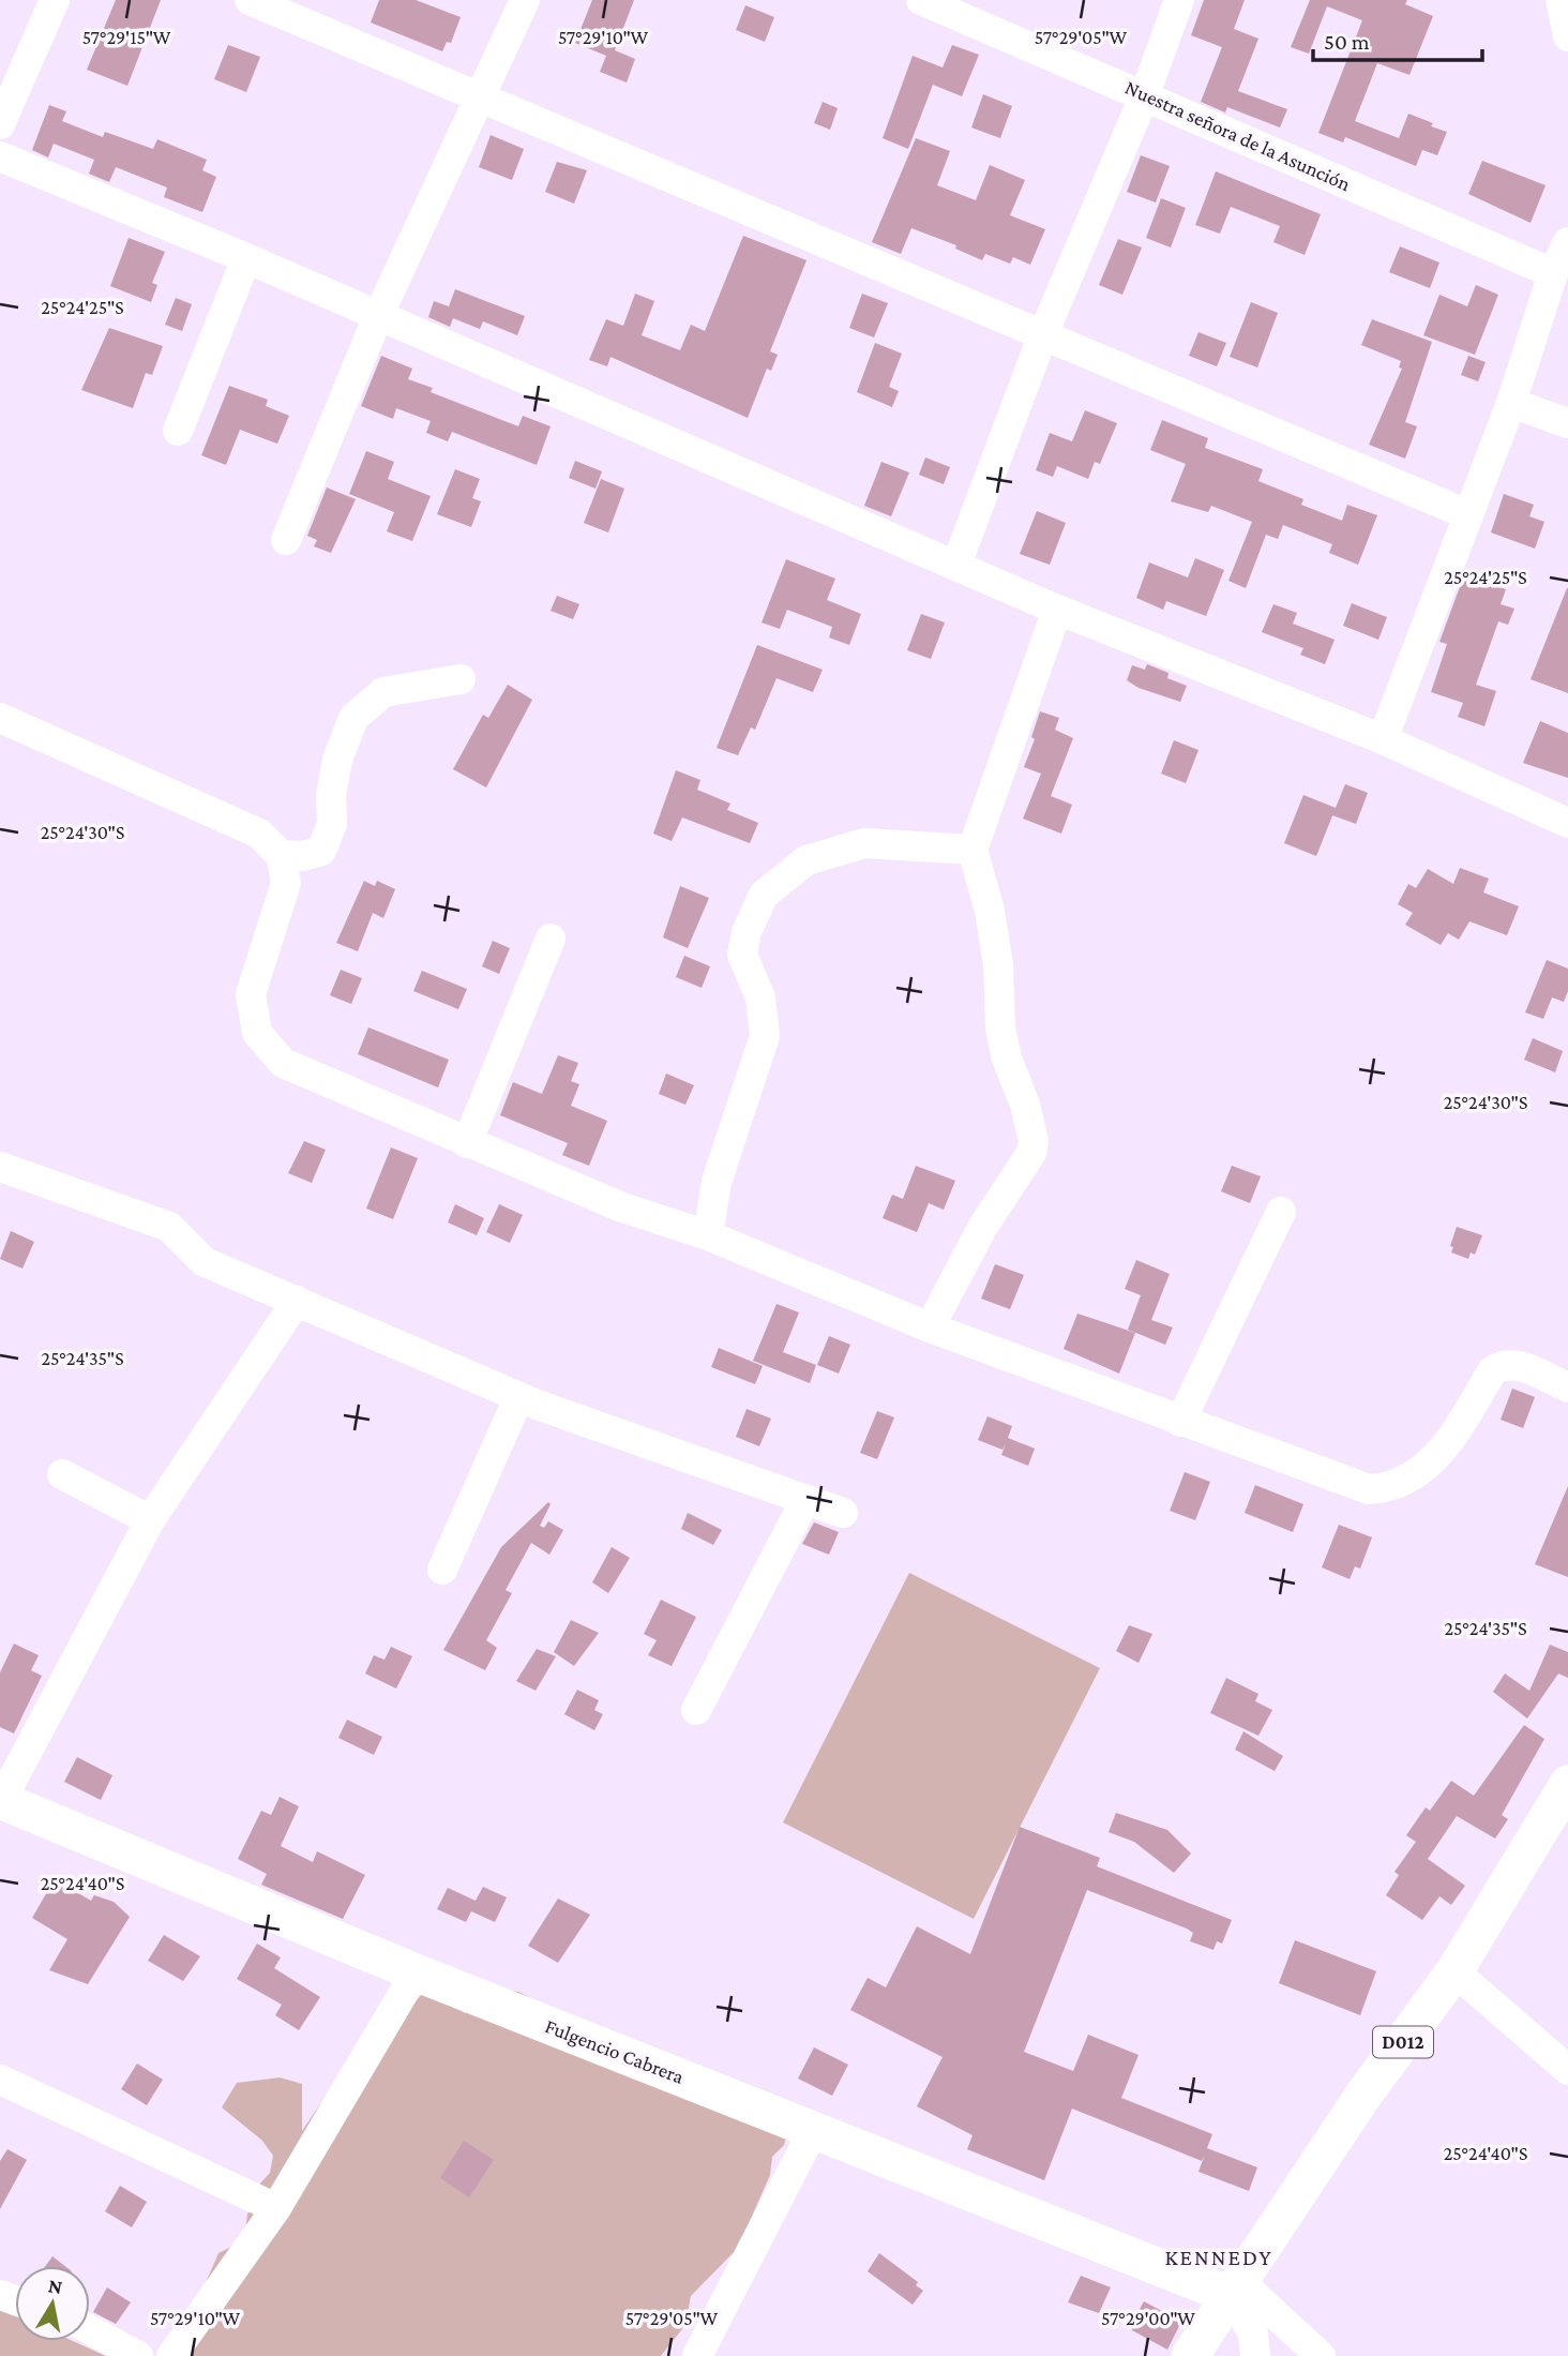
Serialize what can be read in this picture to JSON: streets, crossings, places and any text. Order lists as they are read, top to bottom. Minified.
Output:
{"streets":{"main road":["D012","Fulgencio Cabrera"],"street":["Nuestra señora de la Asunción"]},"crossings":[["D012","Fulgencio Cabrera"]],"districts":["KENNEDY"],"scale_bar":"50 m","north":"top","coordinates":["57°29'10\"W","57°29'05\"W","57°29'15\"W","25°24'25\"S","25°24'30\"S","25°24'35\"S","25°24'40\"S","57°29'00\"W"]}
